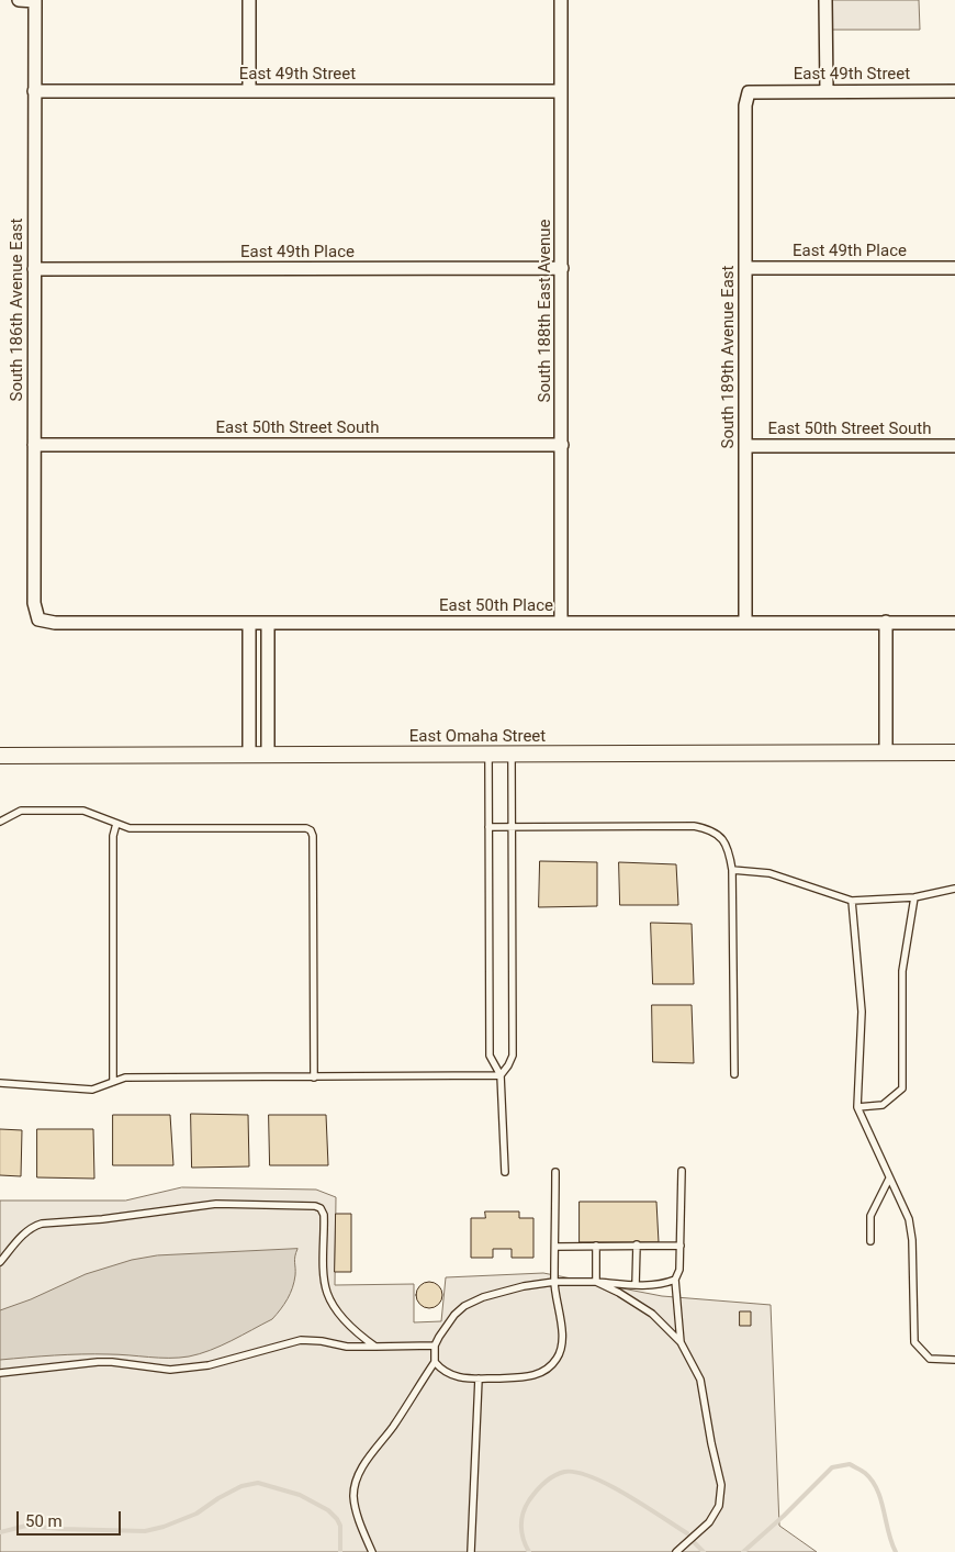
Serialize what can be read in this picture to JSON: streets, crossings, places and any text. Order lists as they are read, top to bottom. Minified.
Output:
{"streets":{"street":["East 49th Street","East 49th Place","South 186th Avenue East","South 188th East Avenue","South 189th Avenue East","East 50th Street South","East 50th Place","East Omaha Street"]},"crossings":[["East 49th Street","South 186th Avenue East"],["East 49th Street","South 188th East Avenue"],["East 49th Street","South 189th Avenue East"],["East 49th Place","South 186th Avenue East"],["East 49th Place","South 188th East Avenue"],["East 49th Place","South 189th Avenue East"],["South 186th Avenue East","East 50th Street South"],["South 186th Avenue East","East 50th Place"],["South 188th East Avenue","East 50th Street South"],["South 188th East Avenue","East 50th Place"],["South 189th Avenue East","East 50th Street South"],["South 189th Avenue East","East 50th Place"]],"scale_bar":"50 m"}
